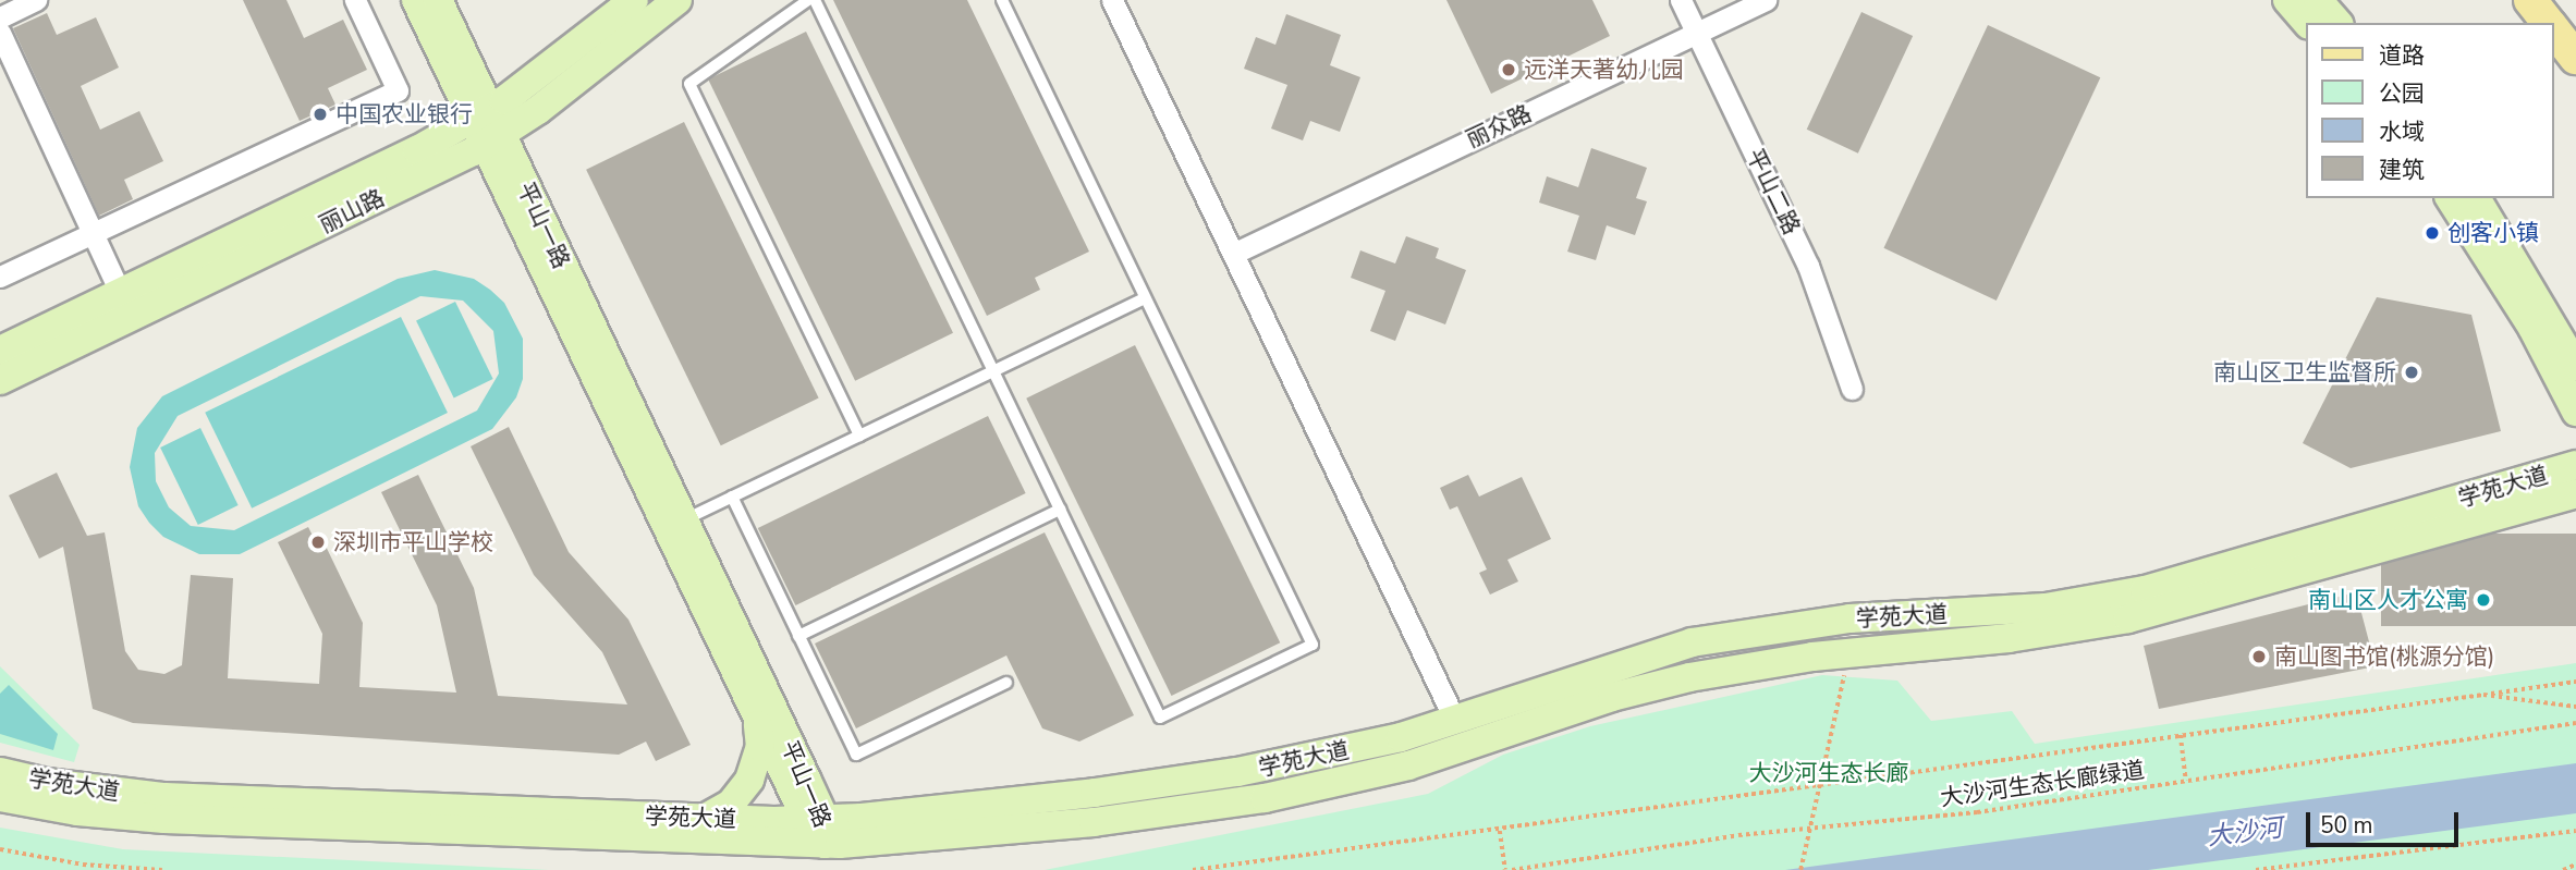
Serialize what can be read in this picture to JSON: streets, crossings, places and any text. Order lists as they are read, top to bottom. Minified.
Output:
{"streets":{"street":["丽众路","平山二路","丽山路","平山一路","学苑大道"],"path":["大沙河生态长廊绿道"]},"crossings":[["丽众路","平山二路"],["丽山路","平山一路"],["平山一路","学苑大道"]],"water":["大沙河"],"parks":["大沙河生态长廊"],"places":["远洋天著幼儿园","中国农业银行","创客小镇","南山区卫生监督所","深圳市平山学校","南山区人才公寓","南山图书馆(桃源分馆)"],"legend":["道路","公园","水域","建筑"],"scale_bar":"50 m"}
